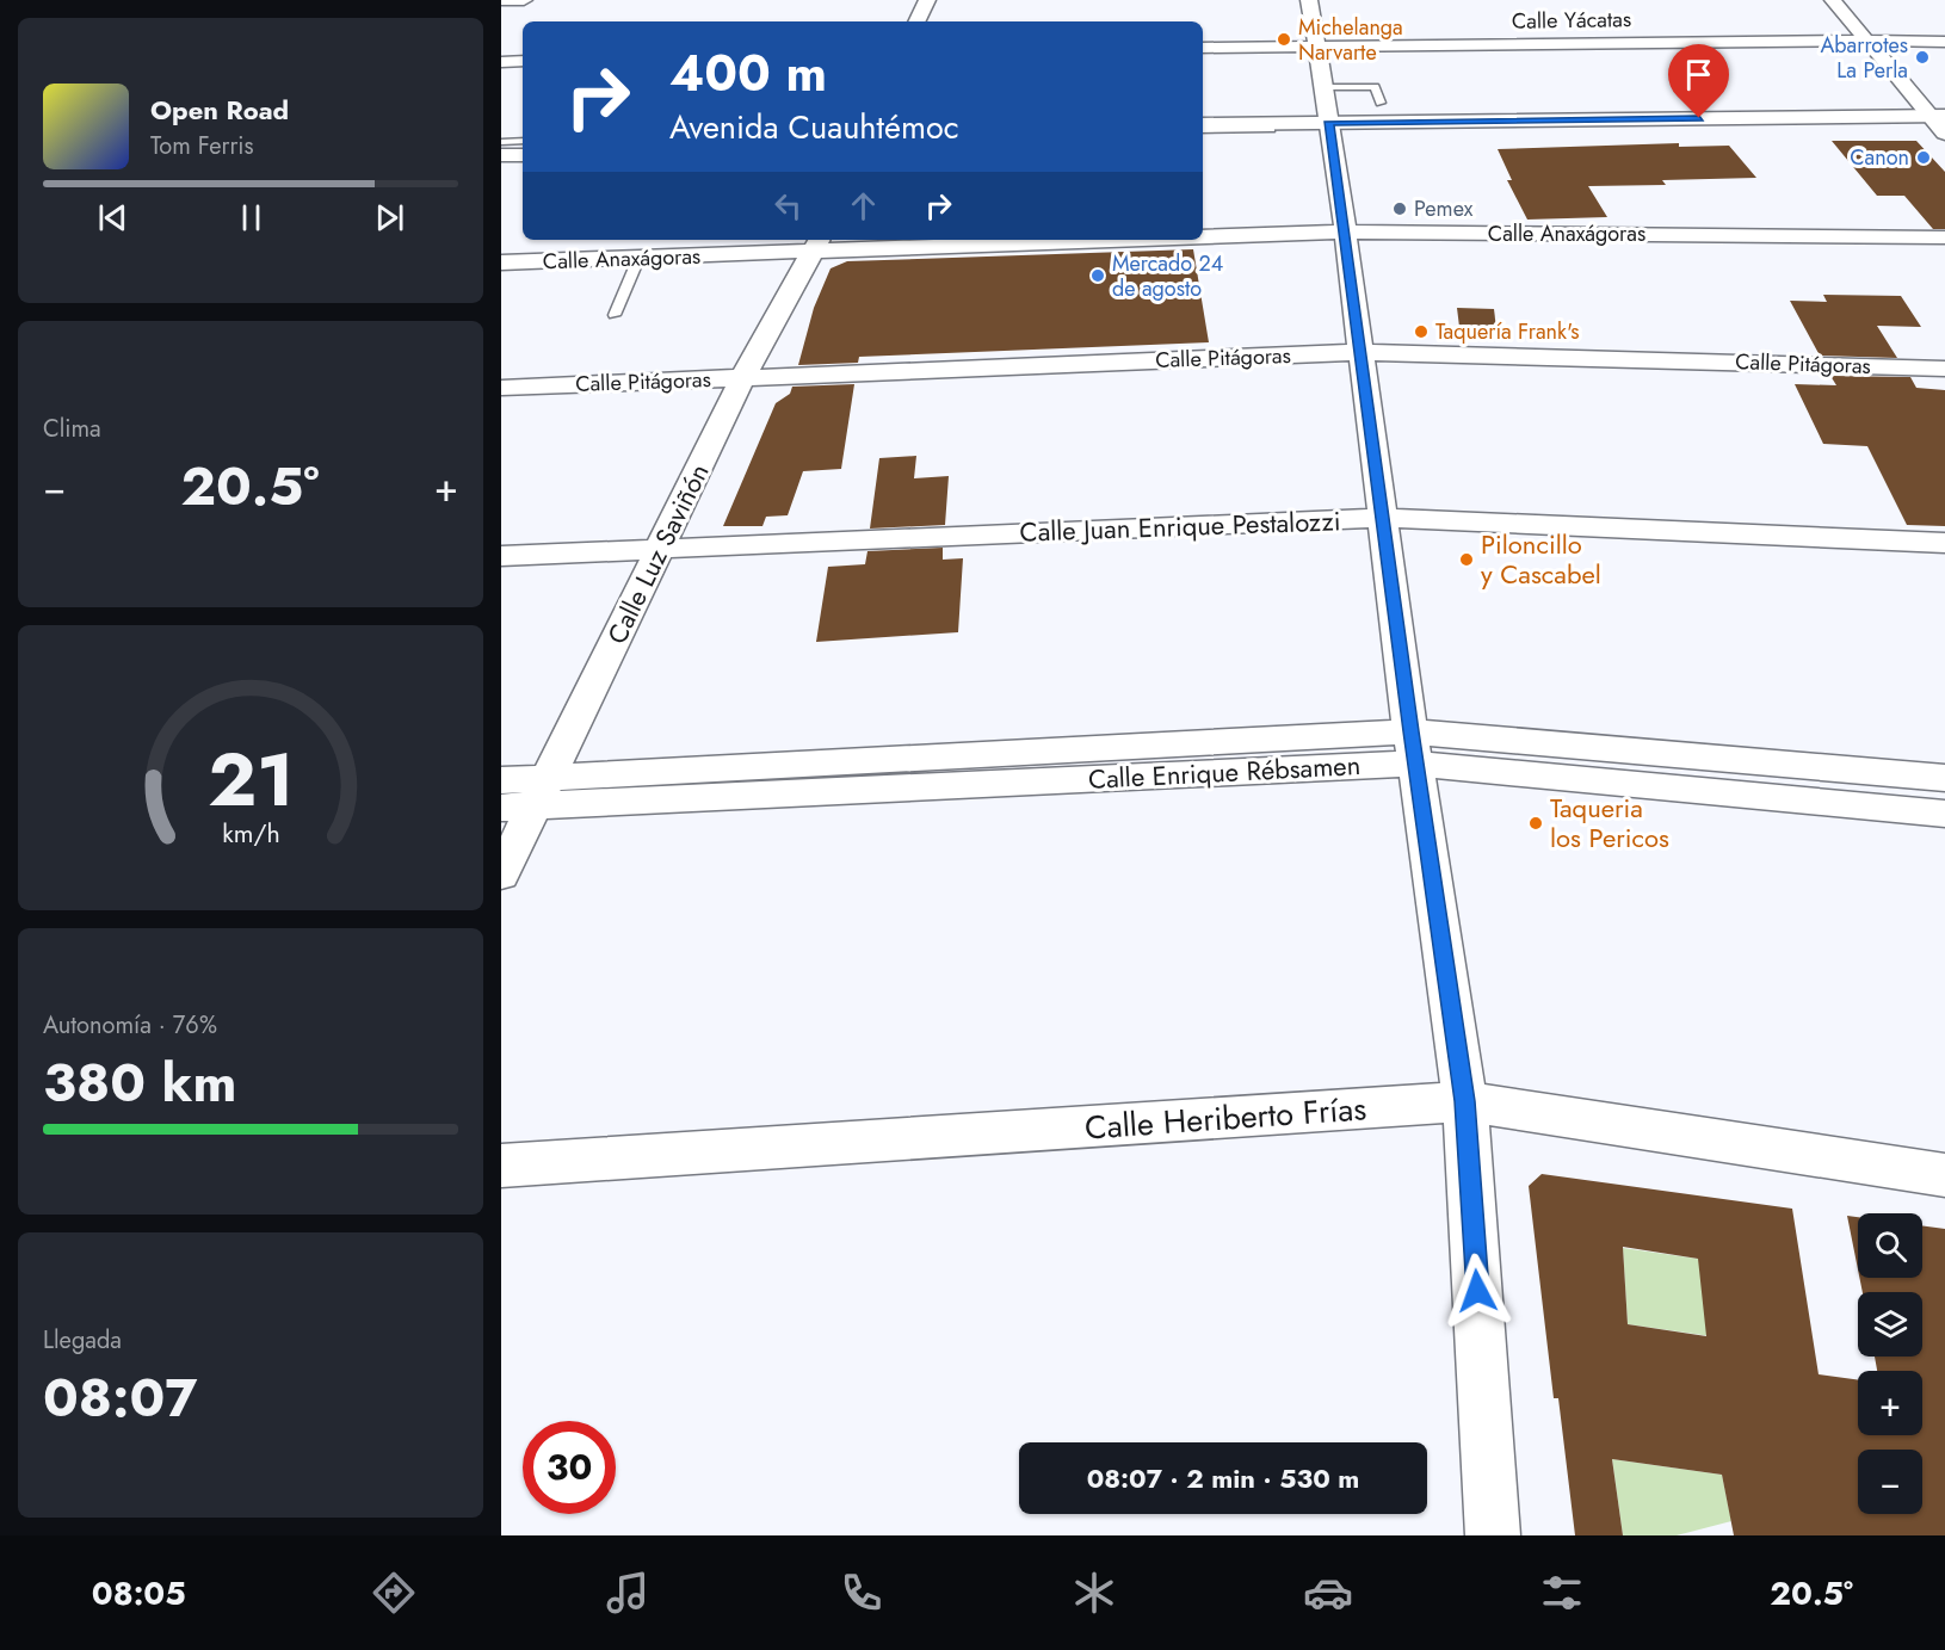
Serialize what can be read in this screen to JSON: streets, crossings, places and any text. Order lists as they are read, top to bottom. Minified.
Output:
{"streets":{"street":["Calle Yácatas","Calle Anaxágoras","Calle Pitágoras","Calle Juan Enrique Pestalozzi","Calle Luz Saviñón","Calle Enrique Rébsamen","Calle Heriberto Frías"]},"crossings":[["Calle Anaxágoras","Calle Luz Saviñón"],["Calle Pitágoras","Calle Luz Saviñón"],["Calle Juan Enrique Pestalozzi","Calle Luz Saviñón"],["Calle Luz Saviñón","Calle Enrique Rébsamen"]],"places":["Michelanga Narvarte","Abarrotes La Perla","Canon","Pemex","Mercado 24 de agosto","Taquería Frank's","Piloncillo y Cascabel","Taqueria los Pericos"],"page":{"turn":["400 m","Avenida Cuauhtémoc"],"song":["Open Road","Tom Ferris"],"tile":["Clima",["Autonomía · 76%","380 km"],["Llegada","08:07"]],"heat":["−","20.5°","+"],"map_buttons":["+","−"],"limit":"30","trip":"08:07 · 2 min · 530 m","tabs":["08:05","20.5°"],"gauge":["21","km/h"]}}
